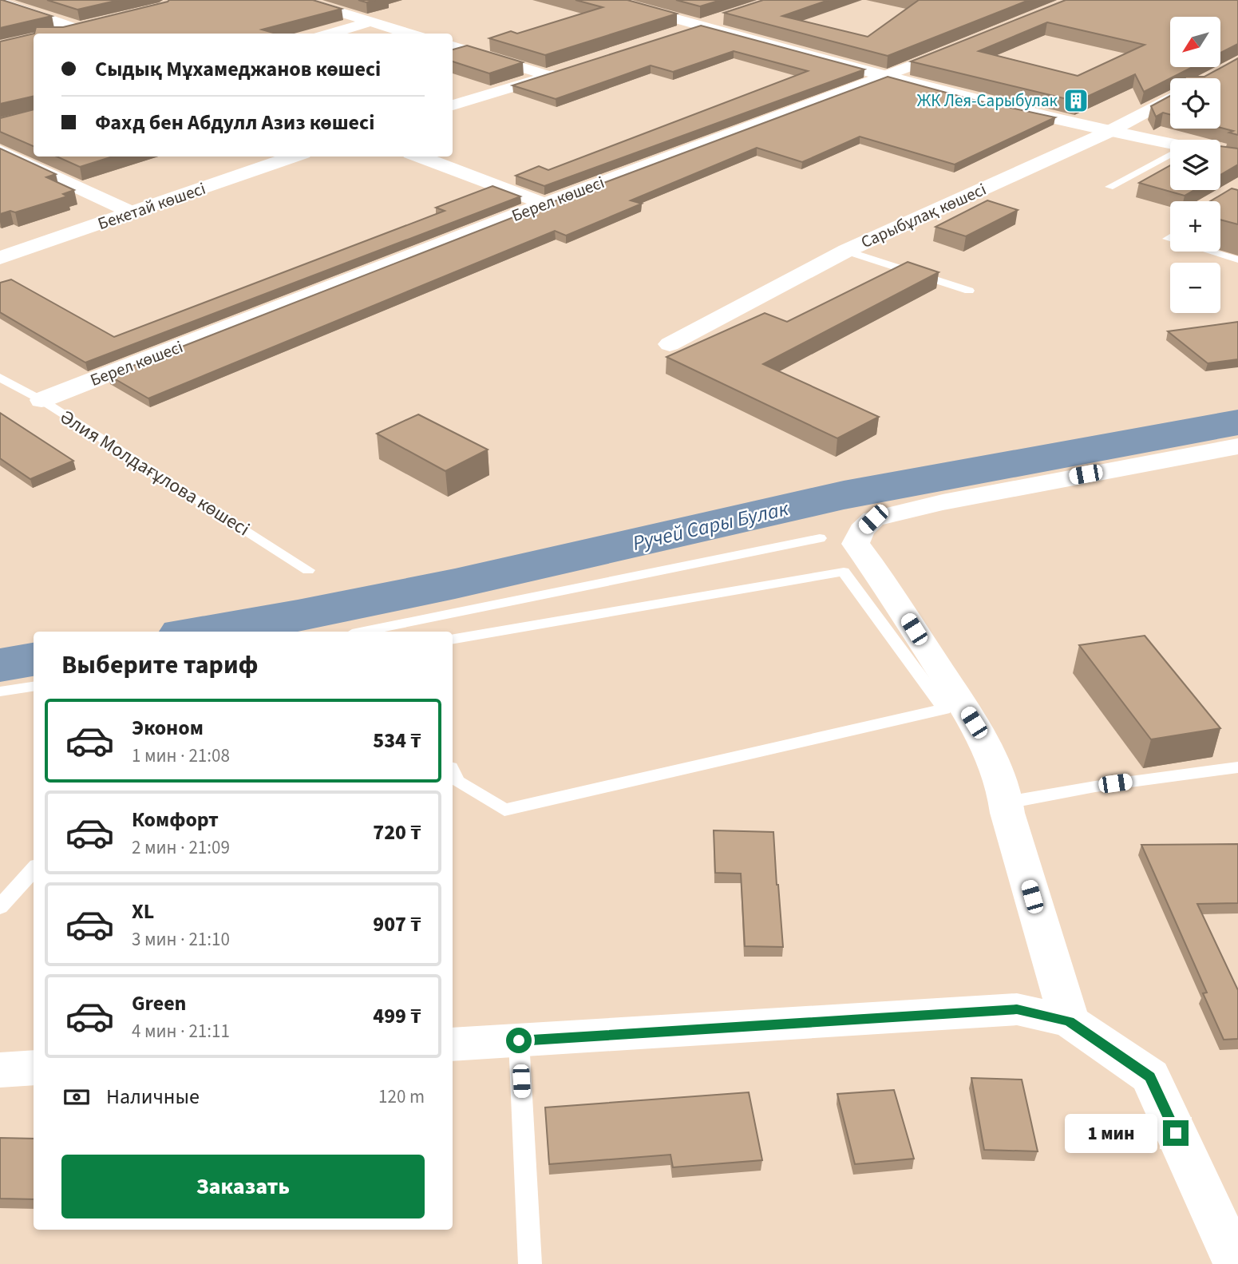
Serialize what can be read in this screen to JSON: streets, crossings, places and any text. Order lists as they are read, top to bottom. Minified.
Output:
{"streets":{"street":["Берел көшесі","Бекетай көшесі","Сарыбұлақ көшесі"],"lane":["Әлия Молдағұлова көшесі"]},"crossings":[["Берел көшесі","Әлия Молдағұлова көшесі"]],"water":["Ручей Сары Булак"],"places":{"building":["ЖК Лея-Сарыбулак"]},"north":"bottom left","page":{"map_buttons":["+","−"],"banner":["Сыдық Мұхамеджанов көшесі","Фахд бен Абдулл Азиз көшесі"],"heading":"Выберите тариф","list":[{"name":"Эконом","note":"1 мин · 21:08","value":"534 ₸"},{"name":"Комфорт","note":"2 мин · 21:09","value":"720 ₸"},{"name":"XL","note":"3 мин · 21:10","value":"907 ₸"},{"name":"Green","note":"4 мин · 21:11","value":"499 ₸"}],"pay":["Наличные","120 m"],"bubble":"1 мин","buttons":"Заказать"}}
